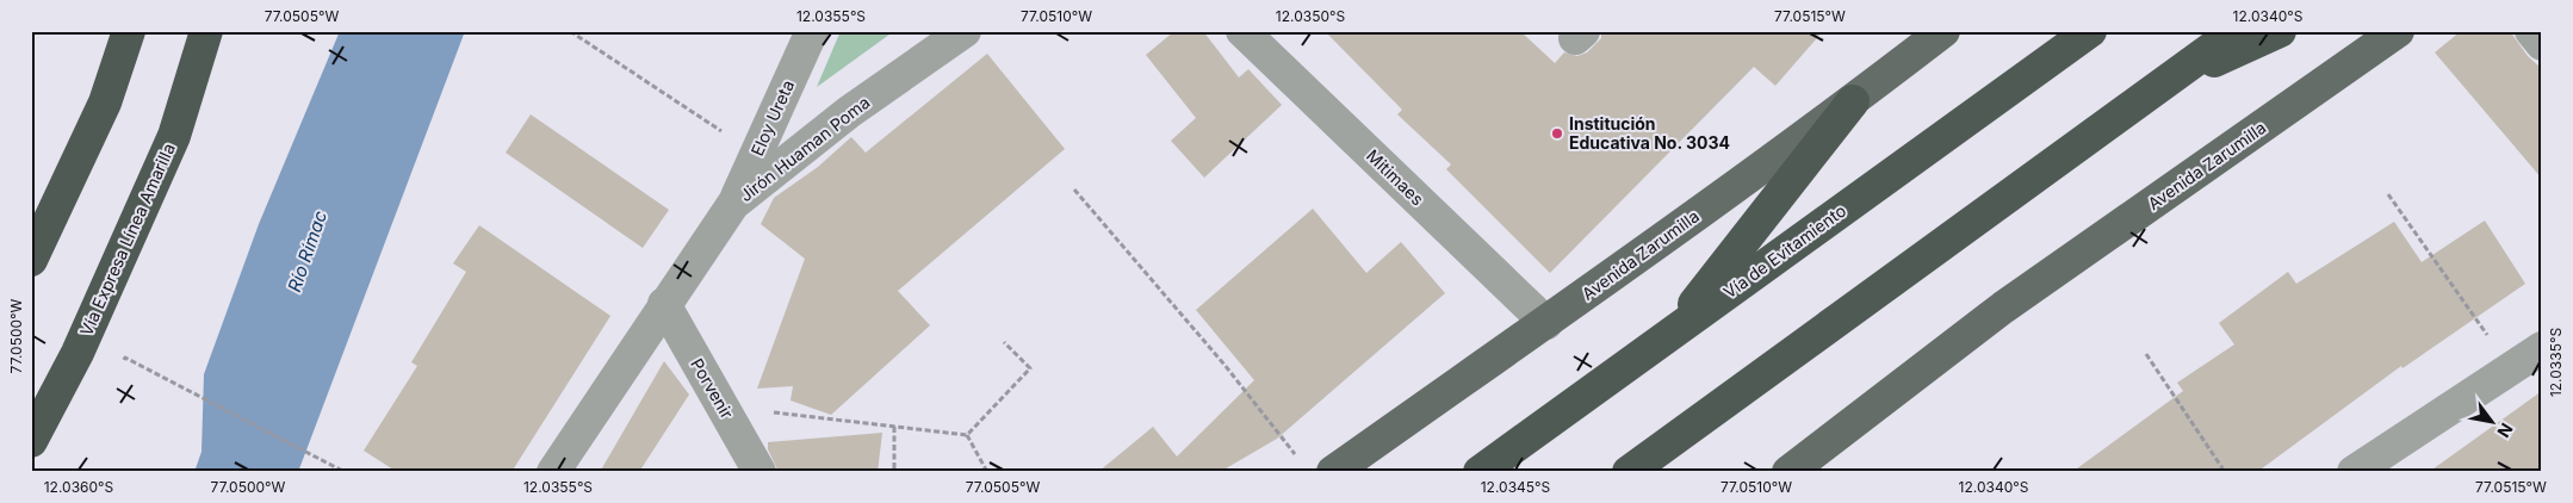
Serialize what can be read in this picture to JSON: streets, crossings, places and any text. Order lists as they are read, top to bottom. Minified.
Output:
{"streets":{"highway":["Vía Expresa Línea Amarilla","Vía de Evitamiento"],"main road":["Avenida Zarumilla"],"street":["Eloy Ureta","Jirón Huaman Poma","Mitimaes","Porvenir"]},"crossings":[["Eloy Ureta","Jirón Huaman Poma"],["Jirón Huaman Poma","Porvenir"],["Avenida Zarumilla","Mitimaes"]],"water":["Río Rímac"],"places":["Institución Educativa No. 3034"],"north":"bottom right","coordinates":["77.0505°W","12.0355°S","77.0510°W","12.0350°S","77.0515°W","12.0340°S","77.0500°W","12.0335°S","12.0360°S","12.0345°S"]}
